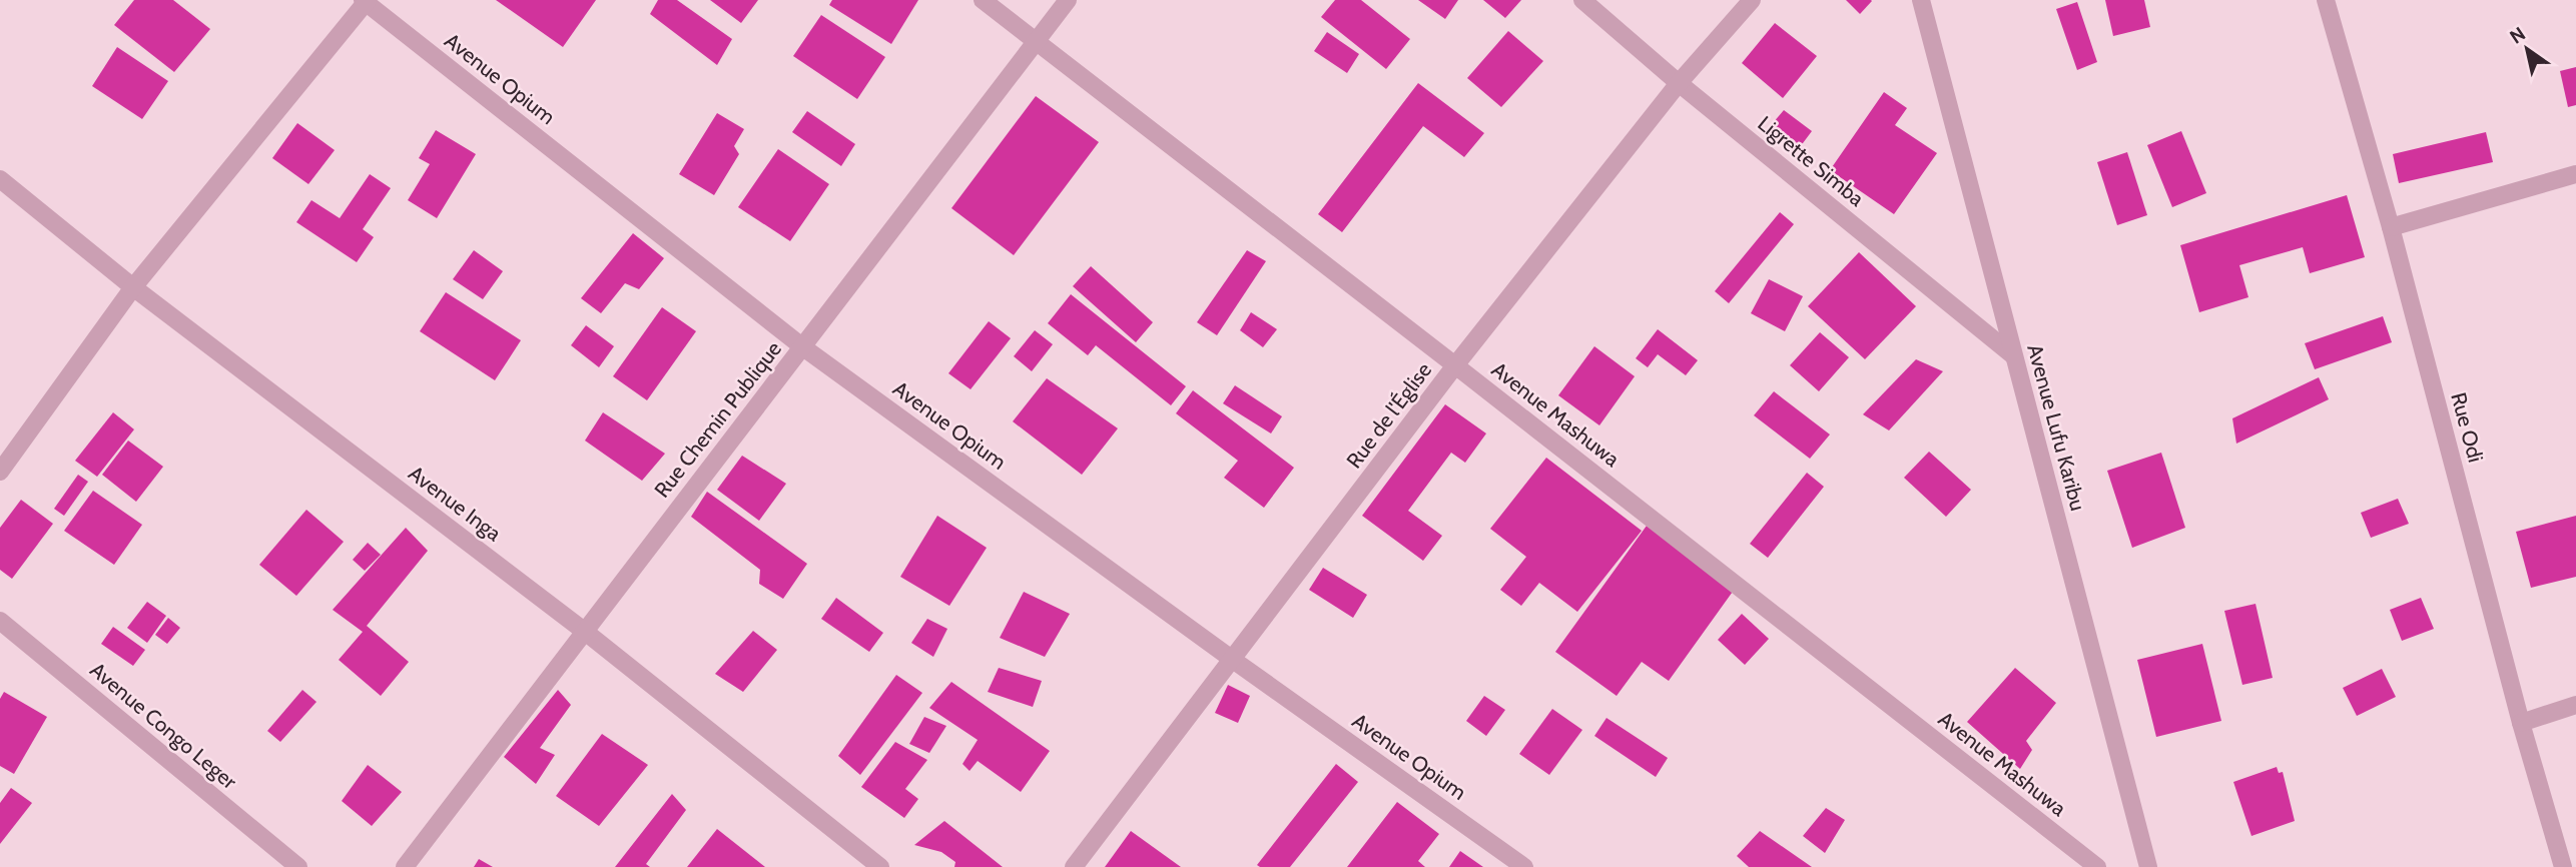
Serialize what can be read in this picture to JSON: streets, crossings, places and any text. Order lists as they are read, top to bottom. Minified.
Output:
{"streets":{"street":["Avenue Opium","Ligrette Simba","Avenue Mashuwa","Rue de l'Église","Rue Chemin Publique","Avenue Lufu Karibu","Rue Odi","Avenue Inga","Avenue Congo Leger"]},"crossings":[["Avenue Opium","Rue de l'Église"],["Avenue Opium","Rue Chemin Publique"],["Ligrette Simba","Rue de l'Église"],["Ligrette Simba","Avenue Lufu Karibu"],["Avenue Mashuwa","Rue de l'Église"],["Avenue Mashuwa","Rue Chemin Publique"],["Rue Chemin Publique","Avenue Inga"]],"north":"top left"}
